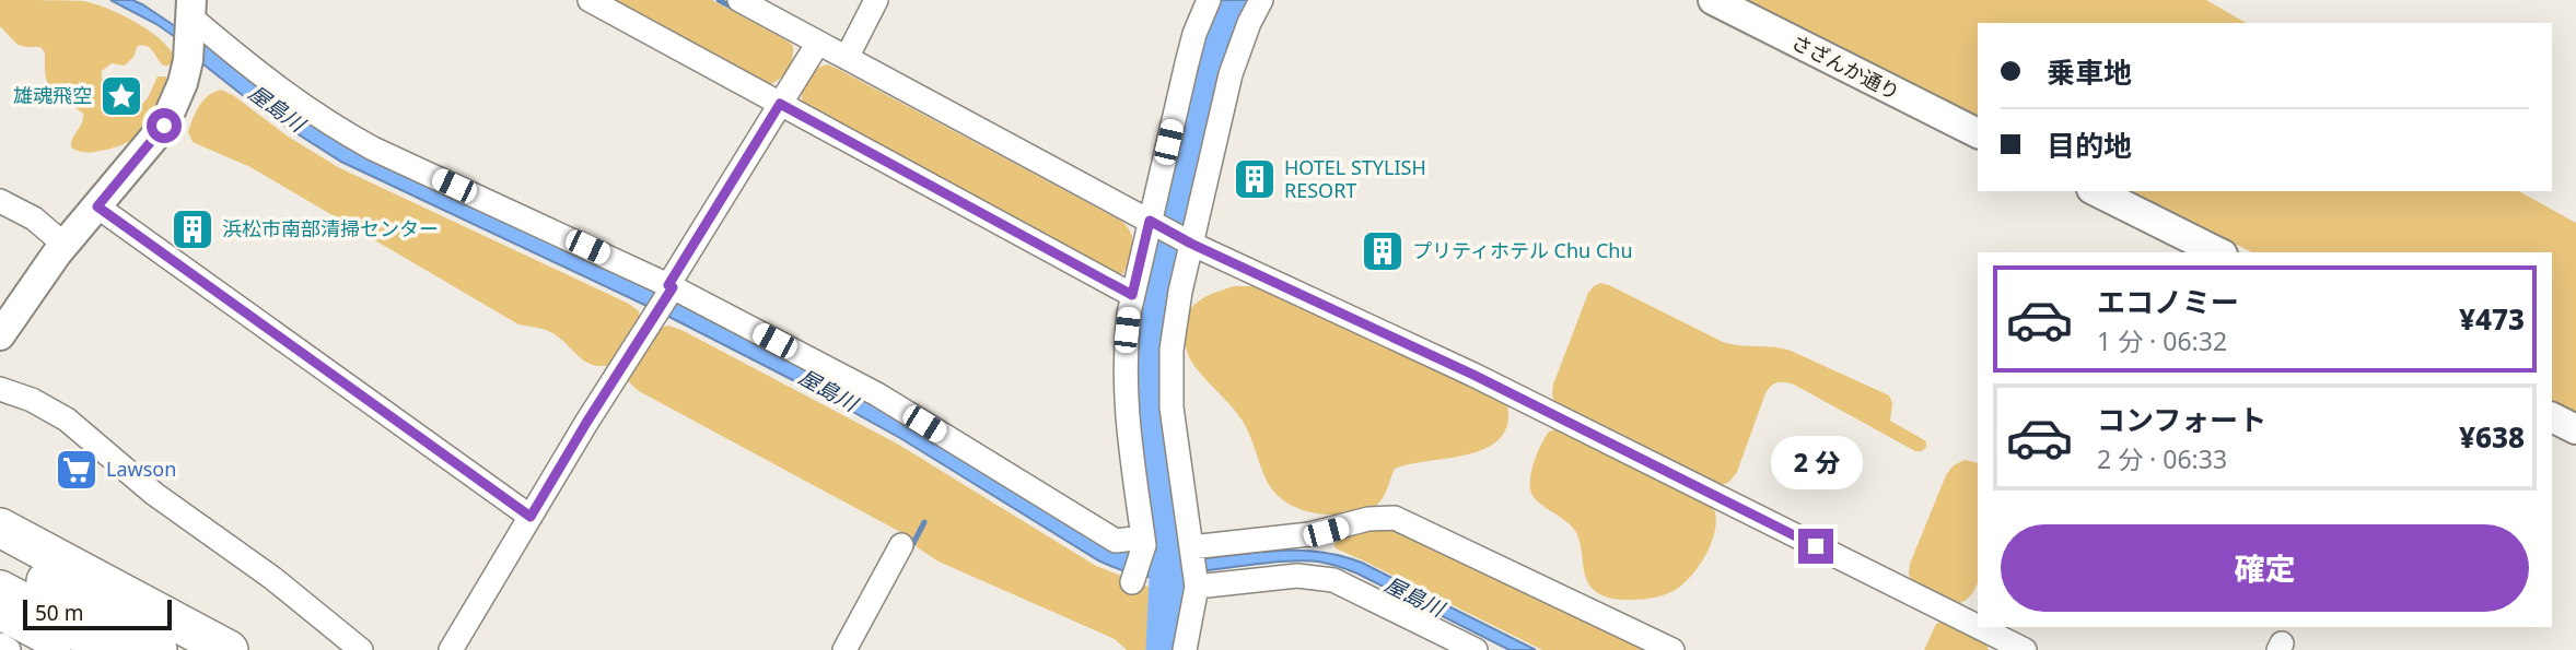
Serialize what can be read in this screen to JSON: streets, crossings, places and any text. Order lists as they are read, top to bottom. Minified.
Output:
{"streets":{"street":["さざんか通り"]},"water":["屋島川"],"places":{"place":["雄魂飛空"],"building":["HOTEL STYLISH RESORT","浜松市南部清掃センター","プリティホテル Chu Chu"],"supermarket":["Lawson"]},"scale_bar":"50 m","page":{"banner":["乗車地","目的地"],"list":[{"name":"エコノミー","note":"1 分 · 06:32","value":"¥473"},{"name":"コンフォート","note":"2 分 · 06:33","value":"¥638"}],"bubble":"2 分","buttons":"確定","scale":"50 m"}}
